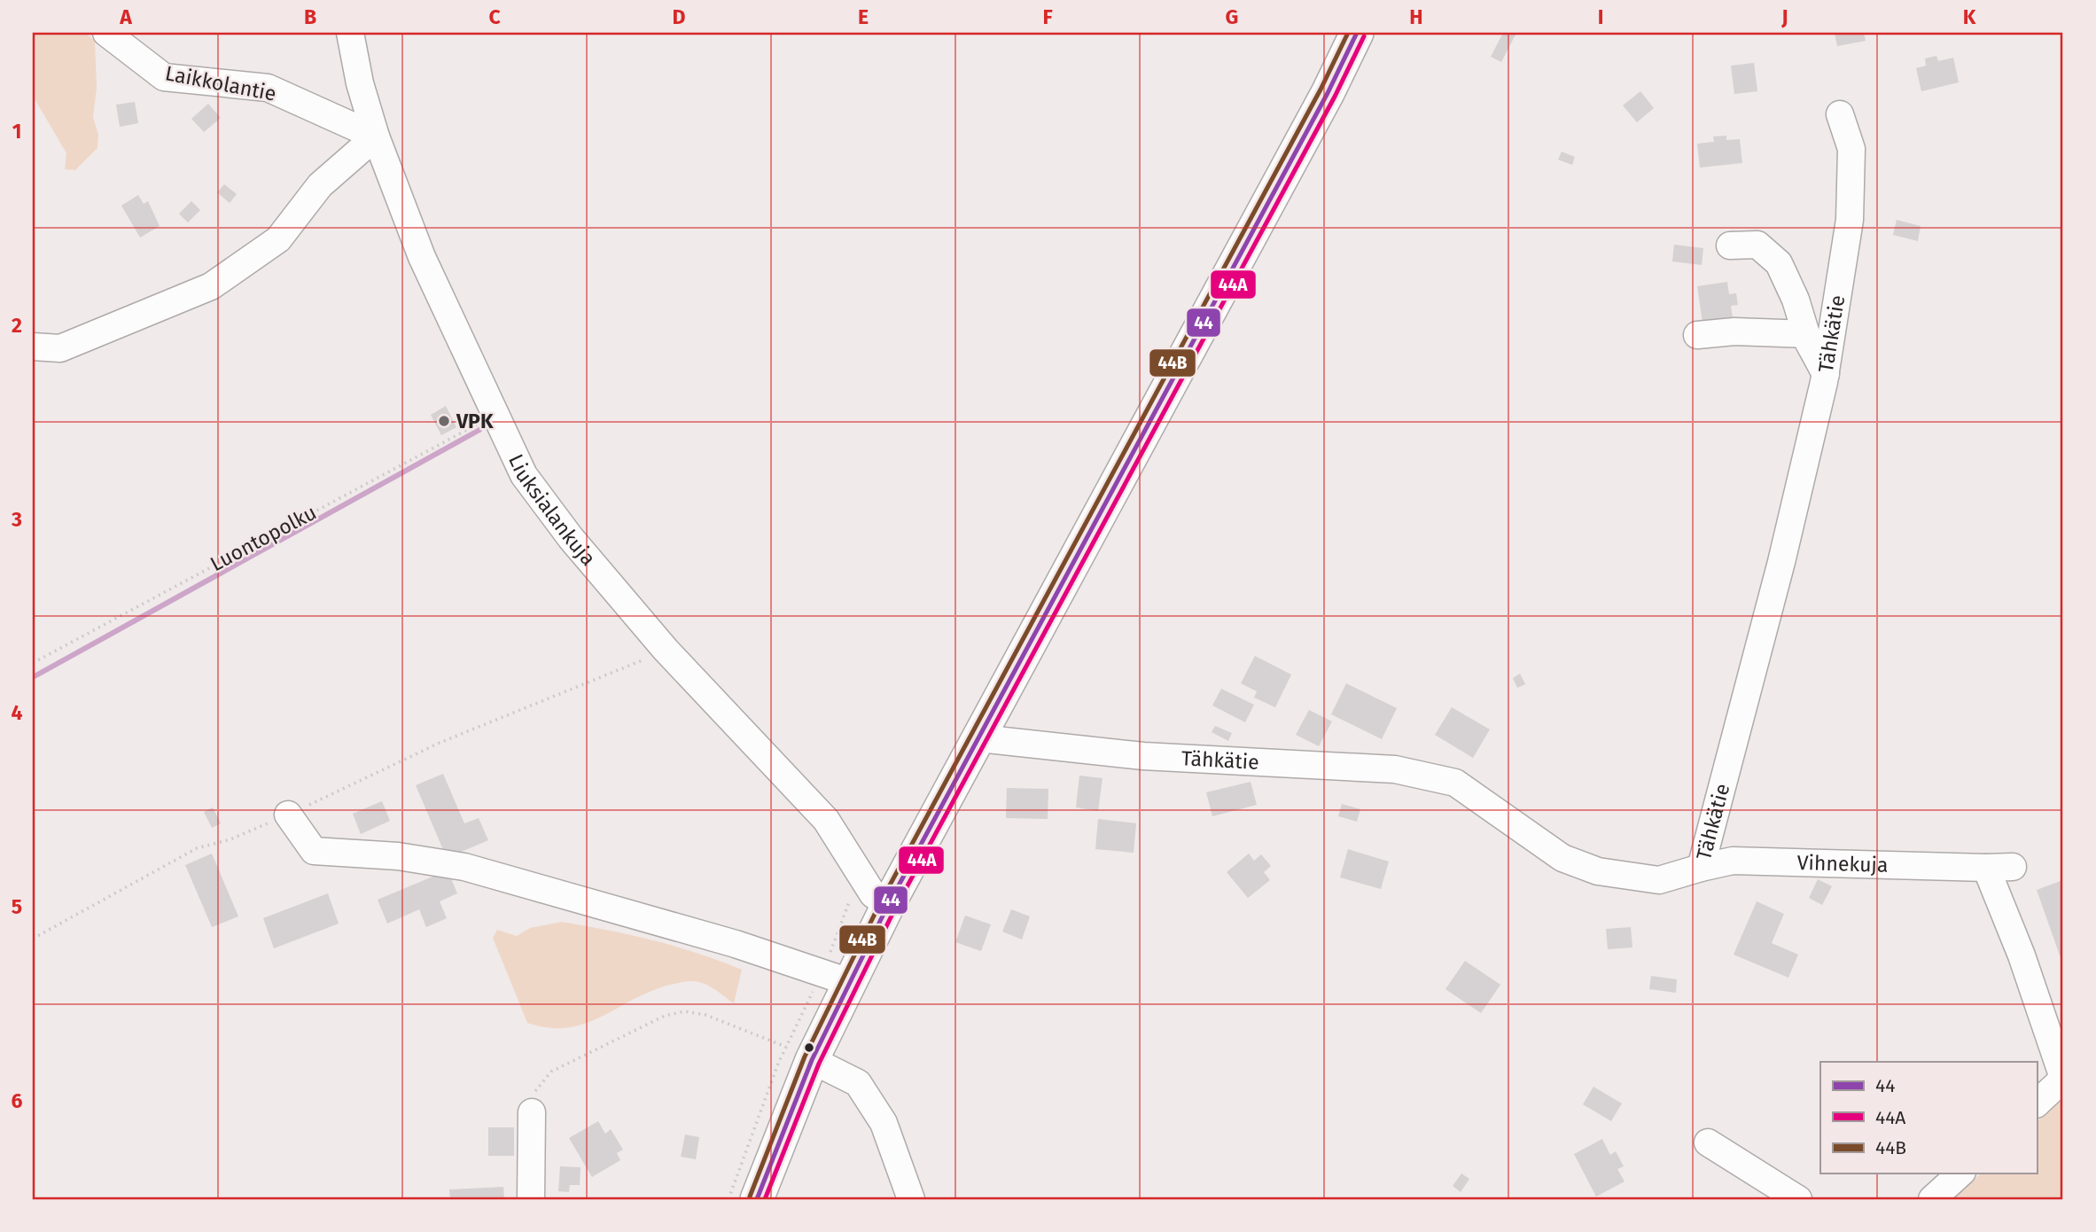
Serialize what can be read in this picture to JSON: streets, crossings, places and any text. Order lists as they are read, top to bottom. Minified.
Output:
{"streets":{"street":["Laikkolantie","Tähkätie","Liuksialankuja","Vihnekuja"],"path":["Luontopolku"]},"crossings":[["Laikkolantie","Liuksialankuja"],["Tähkätie","Vihnekuja"],["Liuksialankuja","Luontopolku"]],"places":["VPK"],"lines":["transit line 44","transit line 44B","transit line 44A"],"legend":["44","44A","44B"],"grid":{"columns":["A","B","C","D","E","F","G","H","I","J","K"],"rows":["1","2","3","4","5","6"]}}
